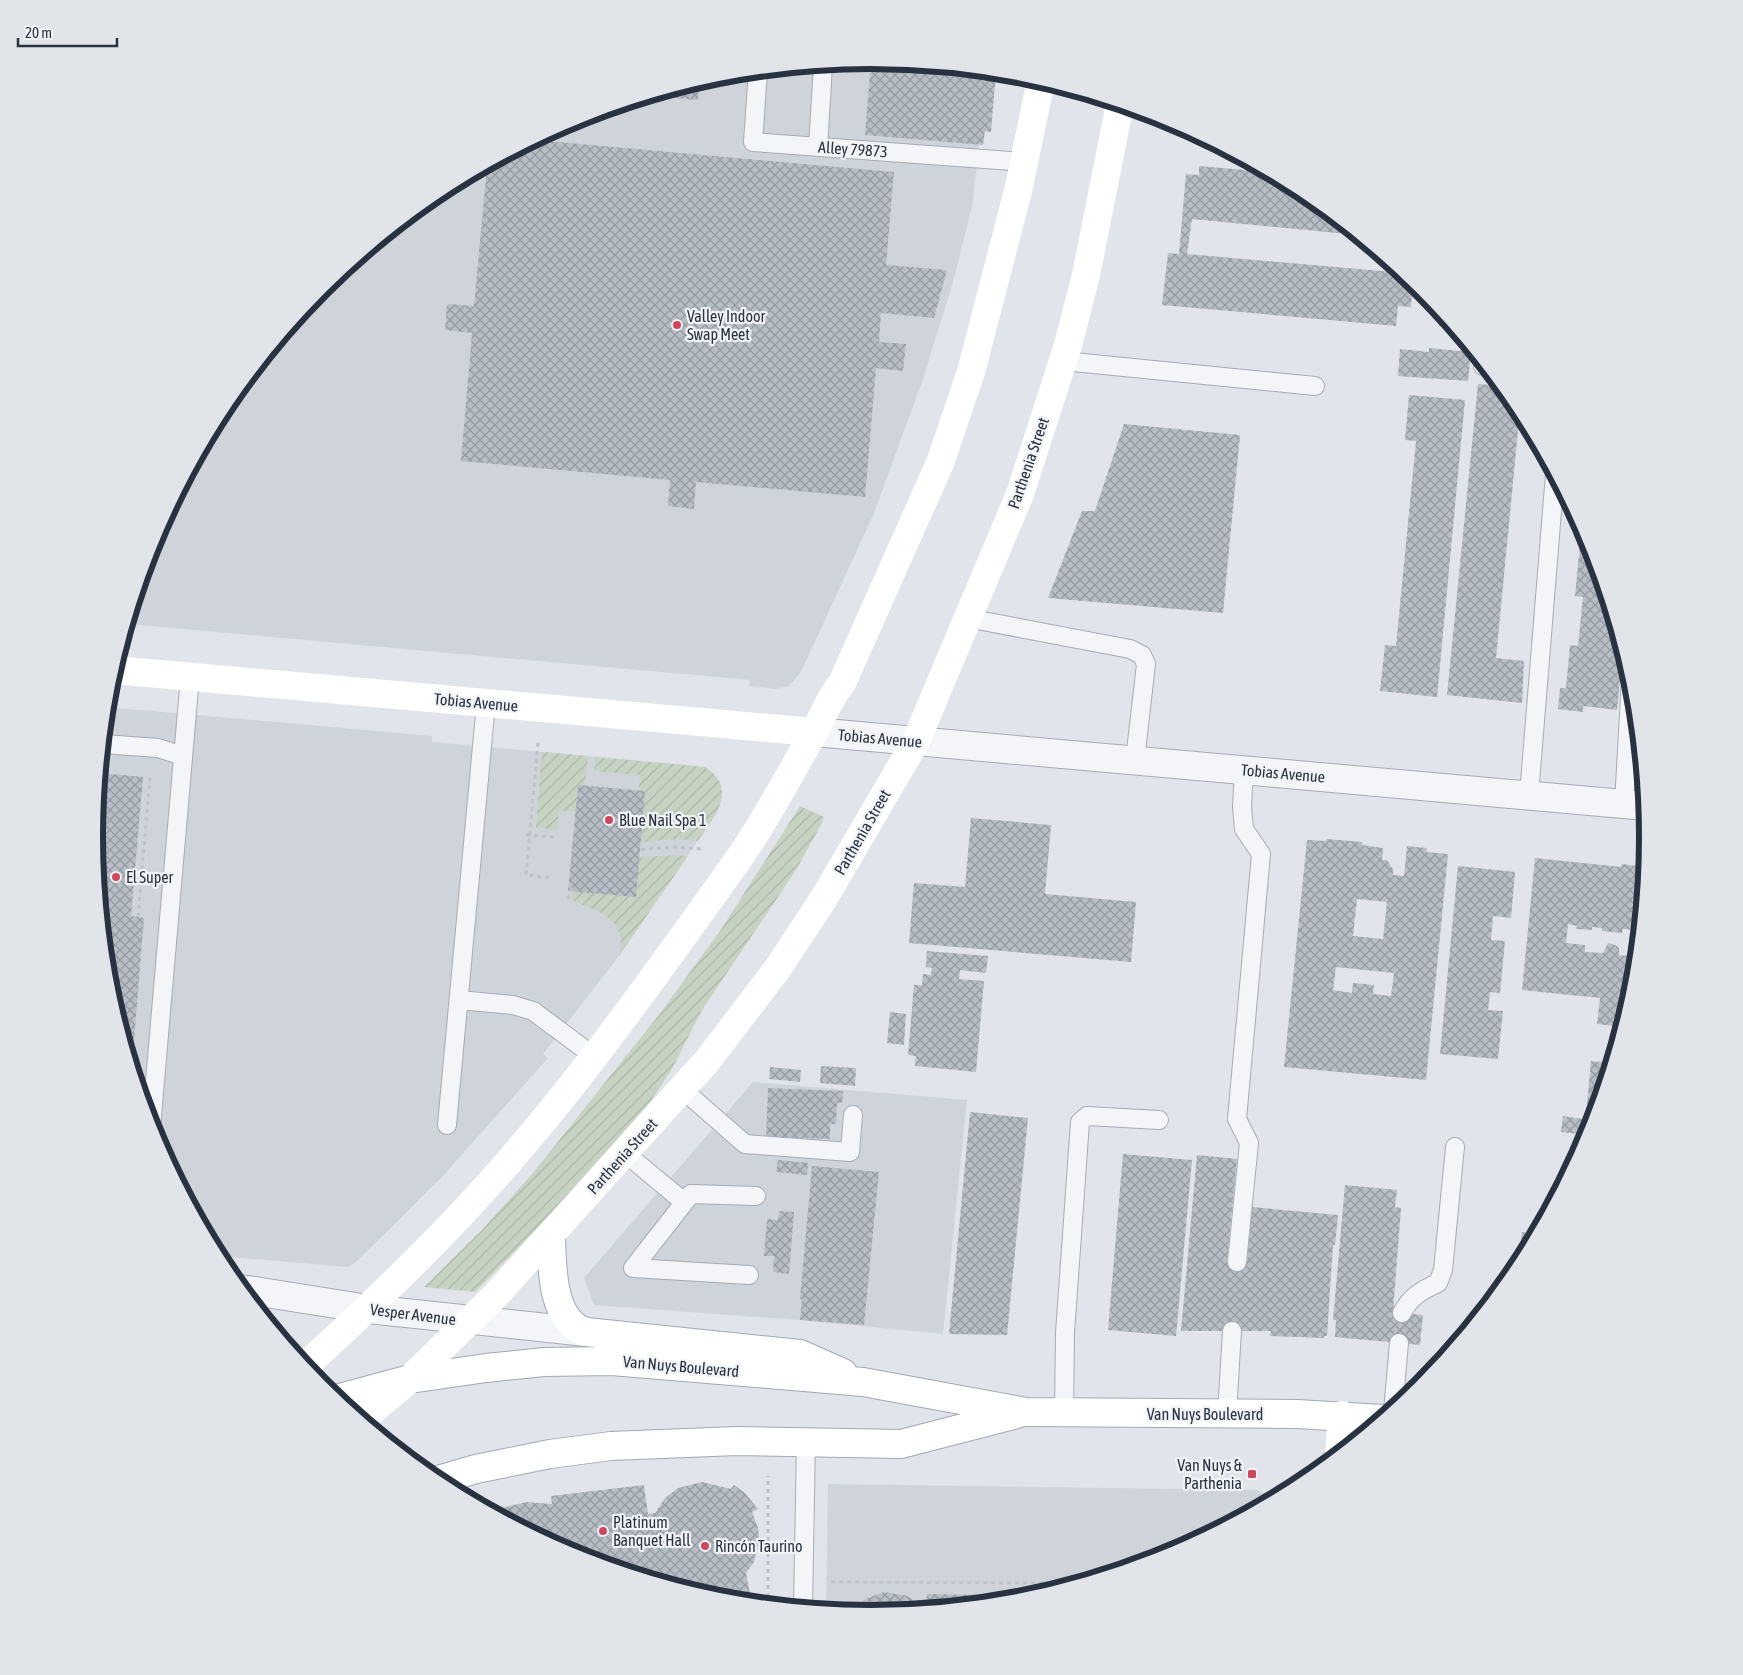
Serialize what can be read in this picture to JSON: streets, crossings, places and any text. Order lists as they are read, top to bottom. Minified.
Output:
{"streets":{"main road":["Parthenia Street","Tobias Avenue","Van Nuys Boulevard"],"street":["Vesper Avenue"],"lane":["Alley 79873"]},"crossings":[["Parthenia Street","Tobias Avenue"],["Parthenia Street","Vesper Avenue"],["Parthenia Street","Van Nuys Boulevard"]],"places":{"other":["Valley Indoor Swap Meet","Blue Nail Spa 1","El Super","Platinum Banquet Hall","Rincón Taurino"],"transit":["Van Nuys & Parthenia"]},"scale_bar":"20 m"}
